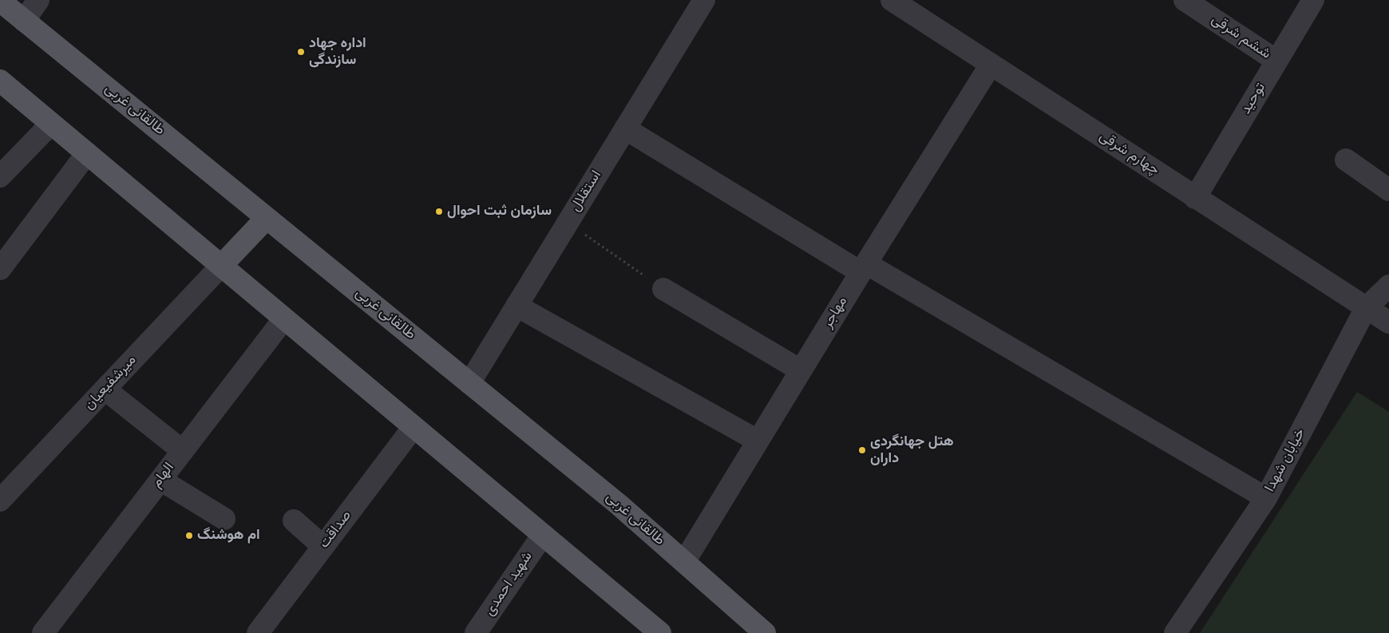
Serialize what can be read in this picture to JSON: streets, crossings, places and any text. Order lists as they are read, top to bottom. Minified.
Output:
{"streets":{"main road":["طالقانی غربی"],"street":["ششم شرقی","توحید","چهارم شرقی","استقلال","مهاجر","میرشفیعیان","خیابان شهدا","الهام","صداقت","شهید احمدی"]},"crossings":[["ششم شرقی","توحید"],["توحید","چهارم شرقی"],["طالقانی غربی","استقلال"],["طالقانی غربی","مهاجر"],["چهارم شرقی","مهاجر"],["چهارم شرقی","خیابان شهدا"]],"places":["اداره جهاد سازندگی","سازمان ثبت احوال","هتل جهانگردی داران","ام هوشنگ"]}
